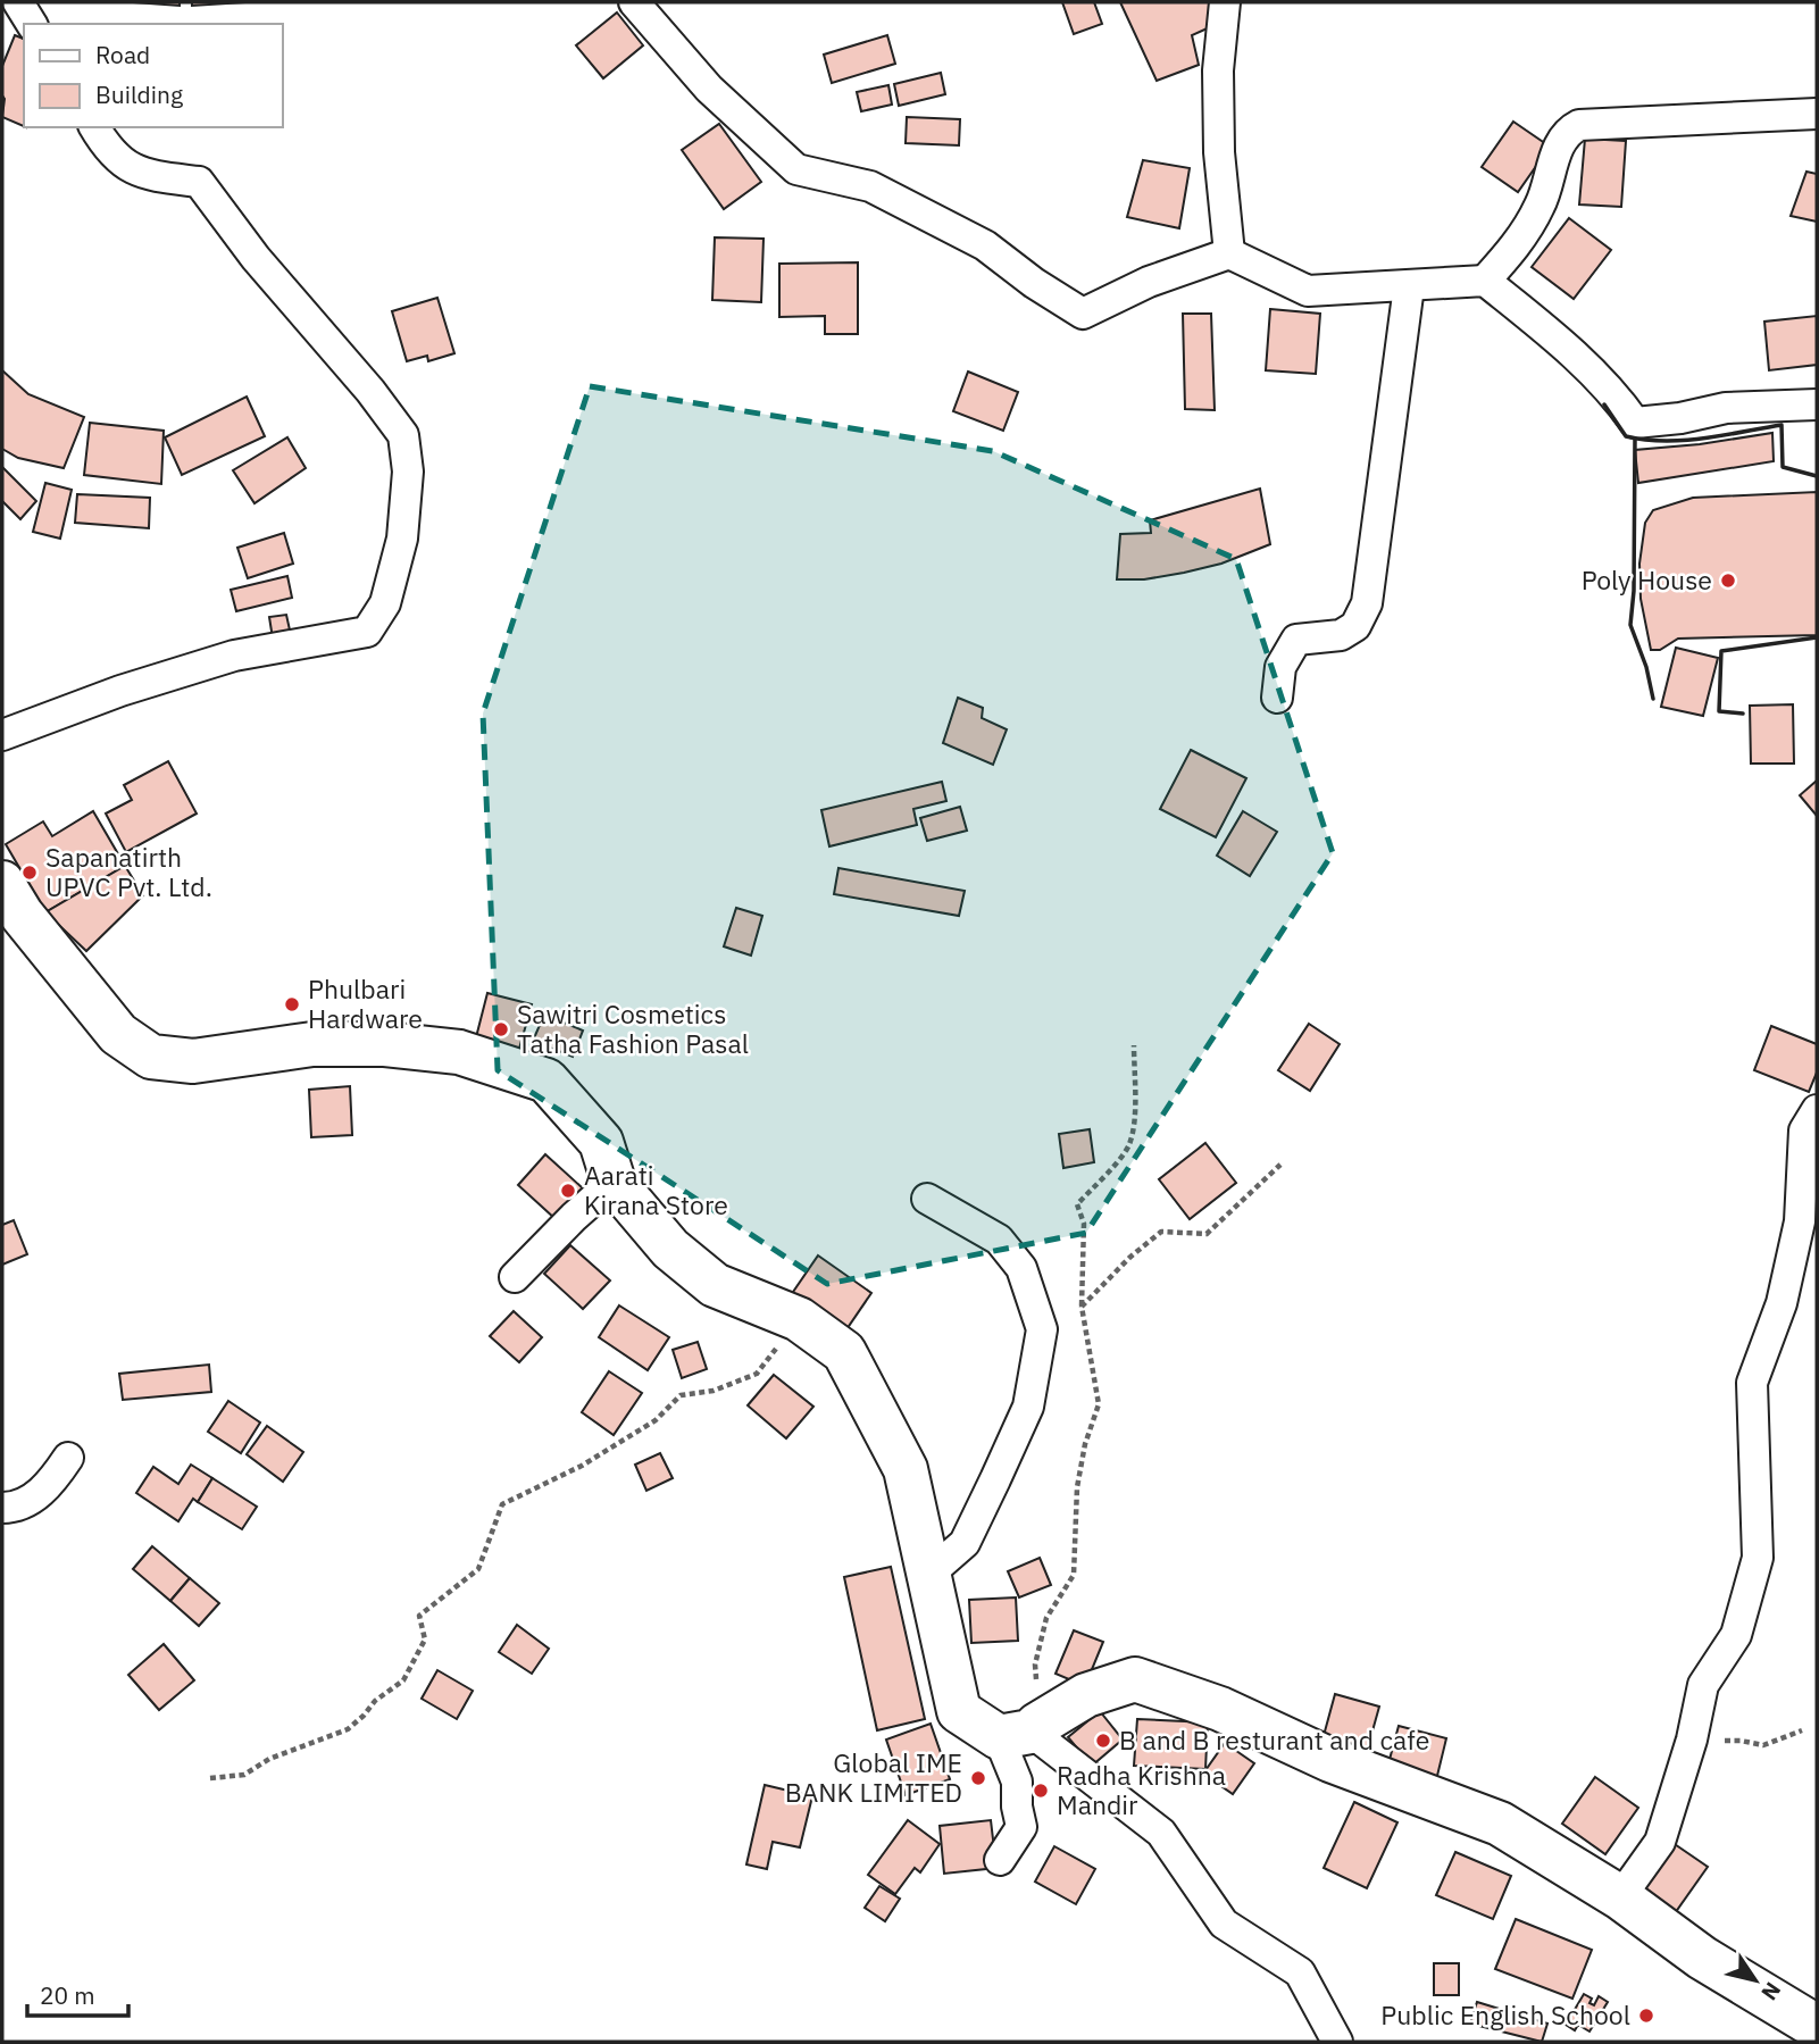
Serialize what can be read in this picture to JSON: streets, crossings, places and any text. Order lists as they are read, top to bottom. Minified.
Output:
{"places":["Poly House","Sapanatirth UPVC Pvt. Ltd.","Phulbari Hardware","Sawitri Cosmetics Tatha Fashion Pasal","Aarati Kirana Store","B and B resturant and cafe","Global IME BANK LIMITED","Radha Krishna Mandir","Public English School"],"legend":["Road","Building"],"scale_bar":"20 m","north":"bottom right"}
